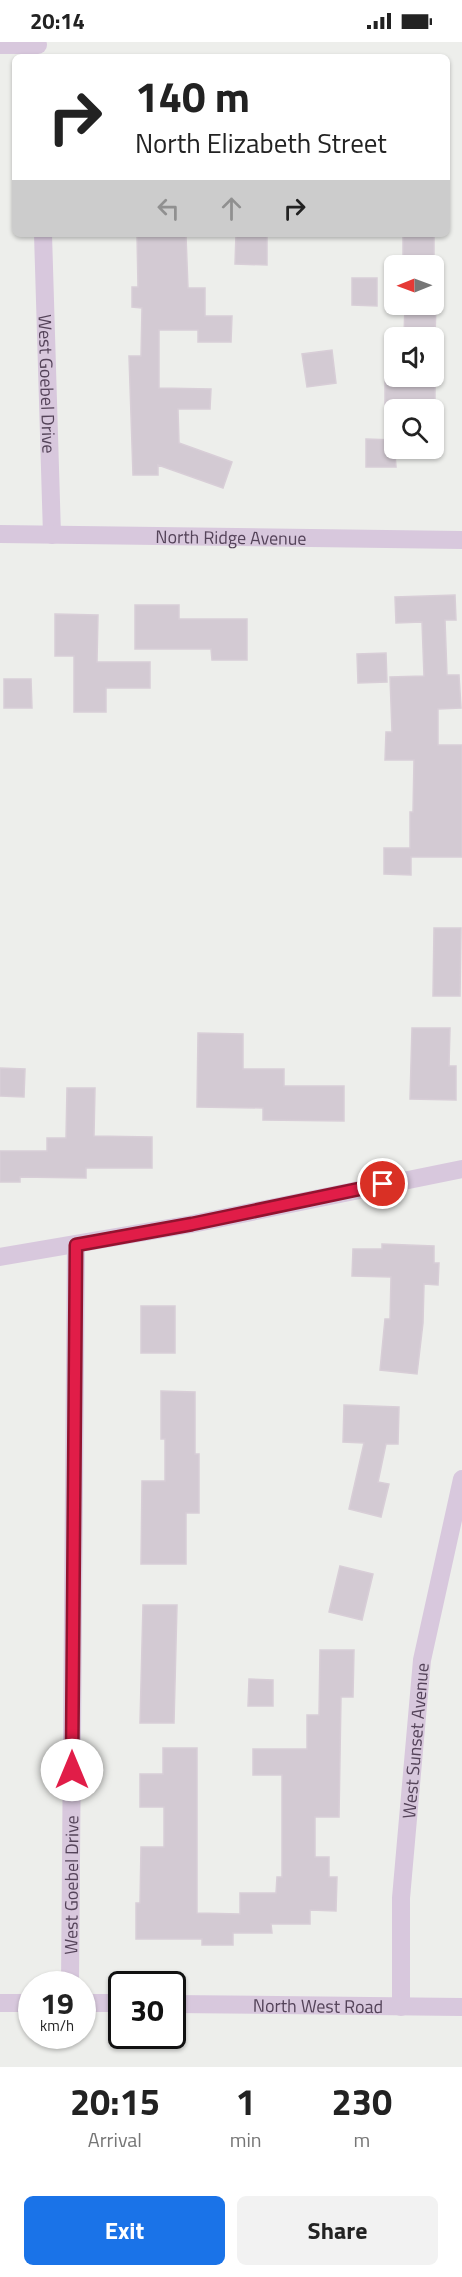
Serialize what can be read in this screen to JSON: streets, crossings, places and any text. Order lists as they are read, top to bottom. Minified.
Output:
{"streets":{"street":["West Goebel Drive","North Ridge Avenue","West Sunset Avenue","North West Road"]},"crossings":[["West Goebel Drive","North Ridge Avenue"],["West Sunset Avenue","North West Road"]],"north":"left","page":{"status":"20:14","turn":["140 m","North Elizabeth Street"],"speed":"19 km/h","limit":"30","eta":["20:15","Arrival","1","min","230","m"],"buttons":["Exit","Share"]}}
